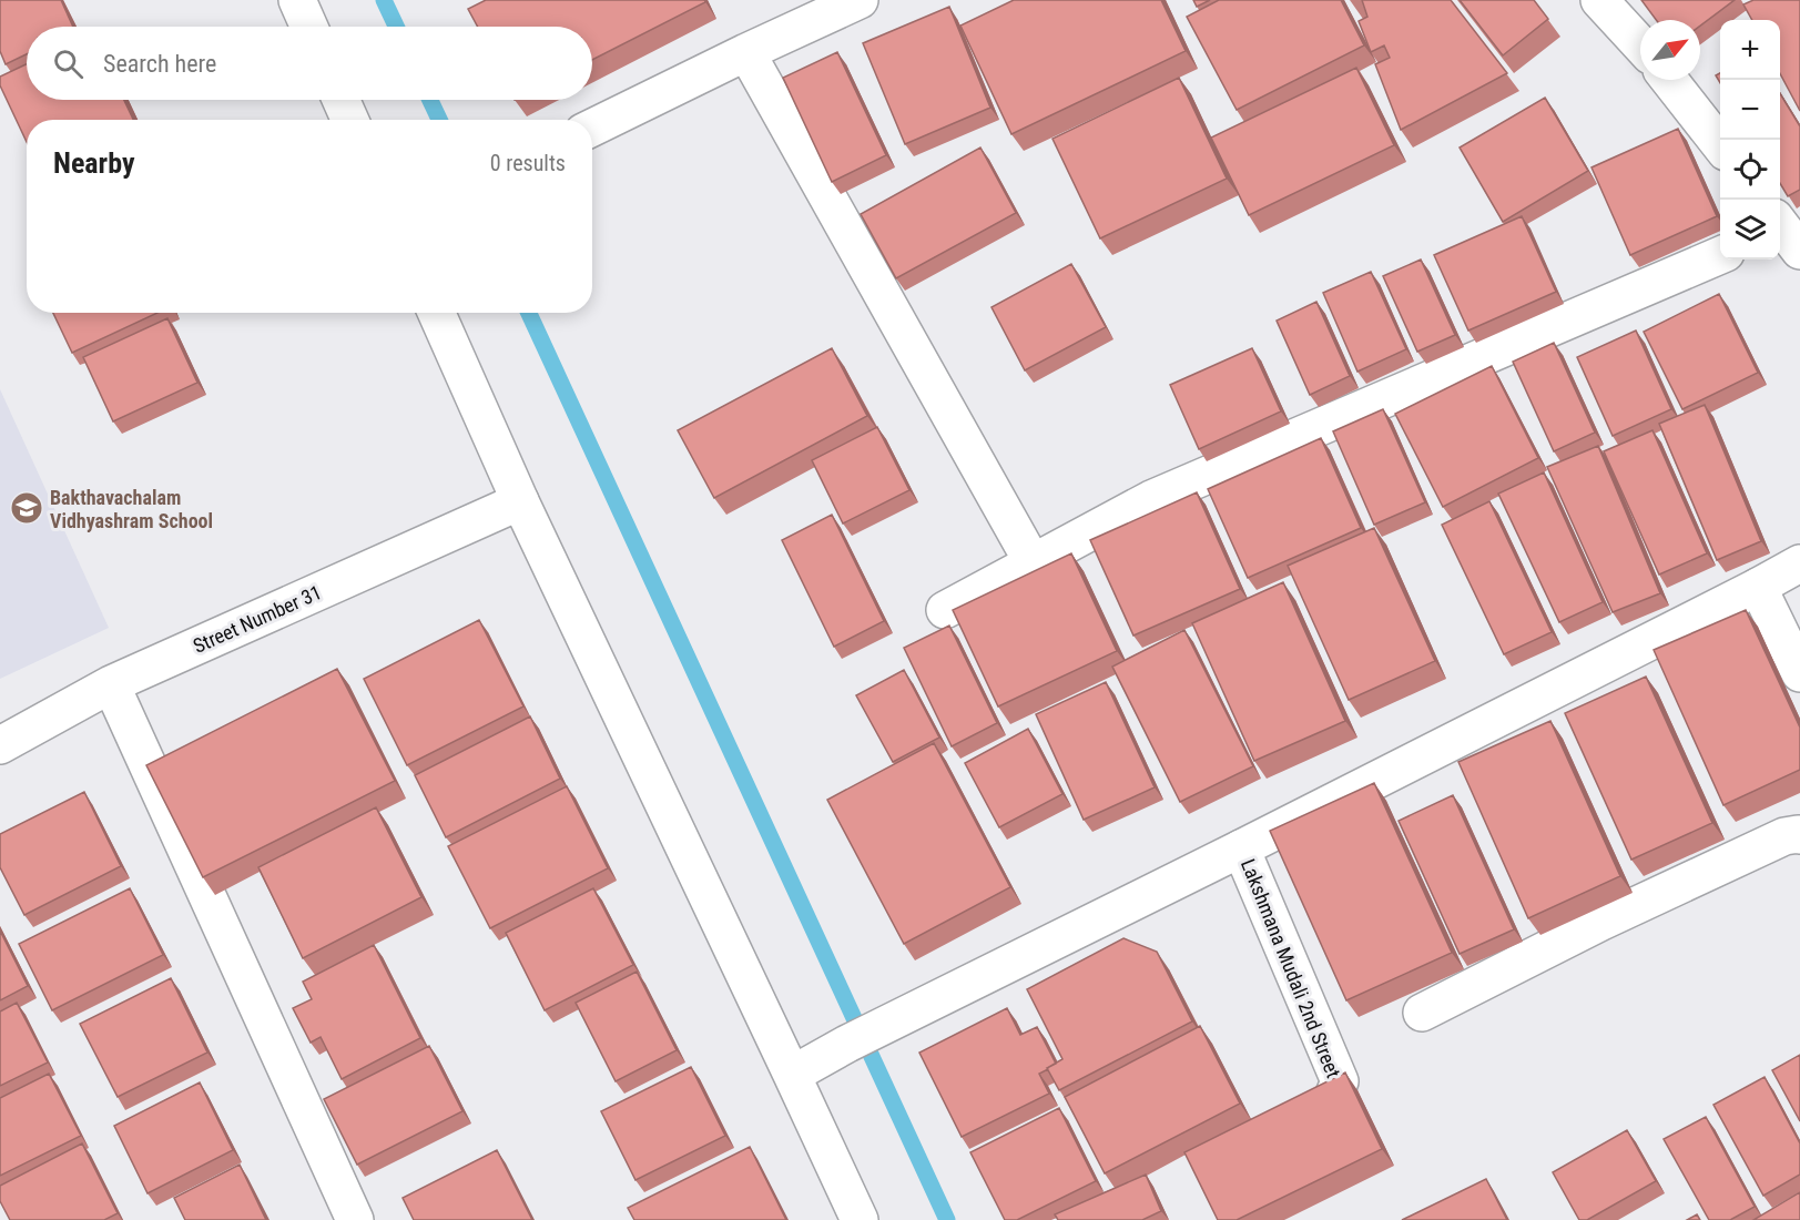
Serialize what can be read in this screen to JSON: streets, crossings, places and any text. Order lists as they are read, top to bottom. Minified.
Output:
{"streets":{"street":["Street Number 31","Lakshmana Mudali 2nd Street"]},"places":{"school or university":["Bakthavachalam Vidhyashram School"]},"north":"top right","page":{"map_buttons":["+","−"],"search":"Search here","heading":["Nearby","0 results"]}}
